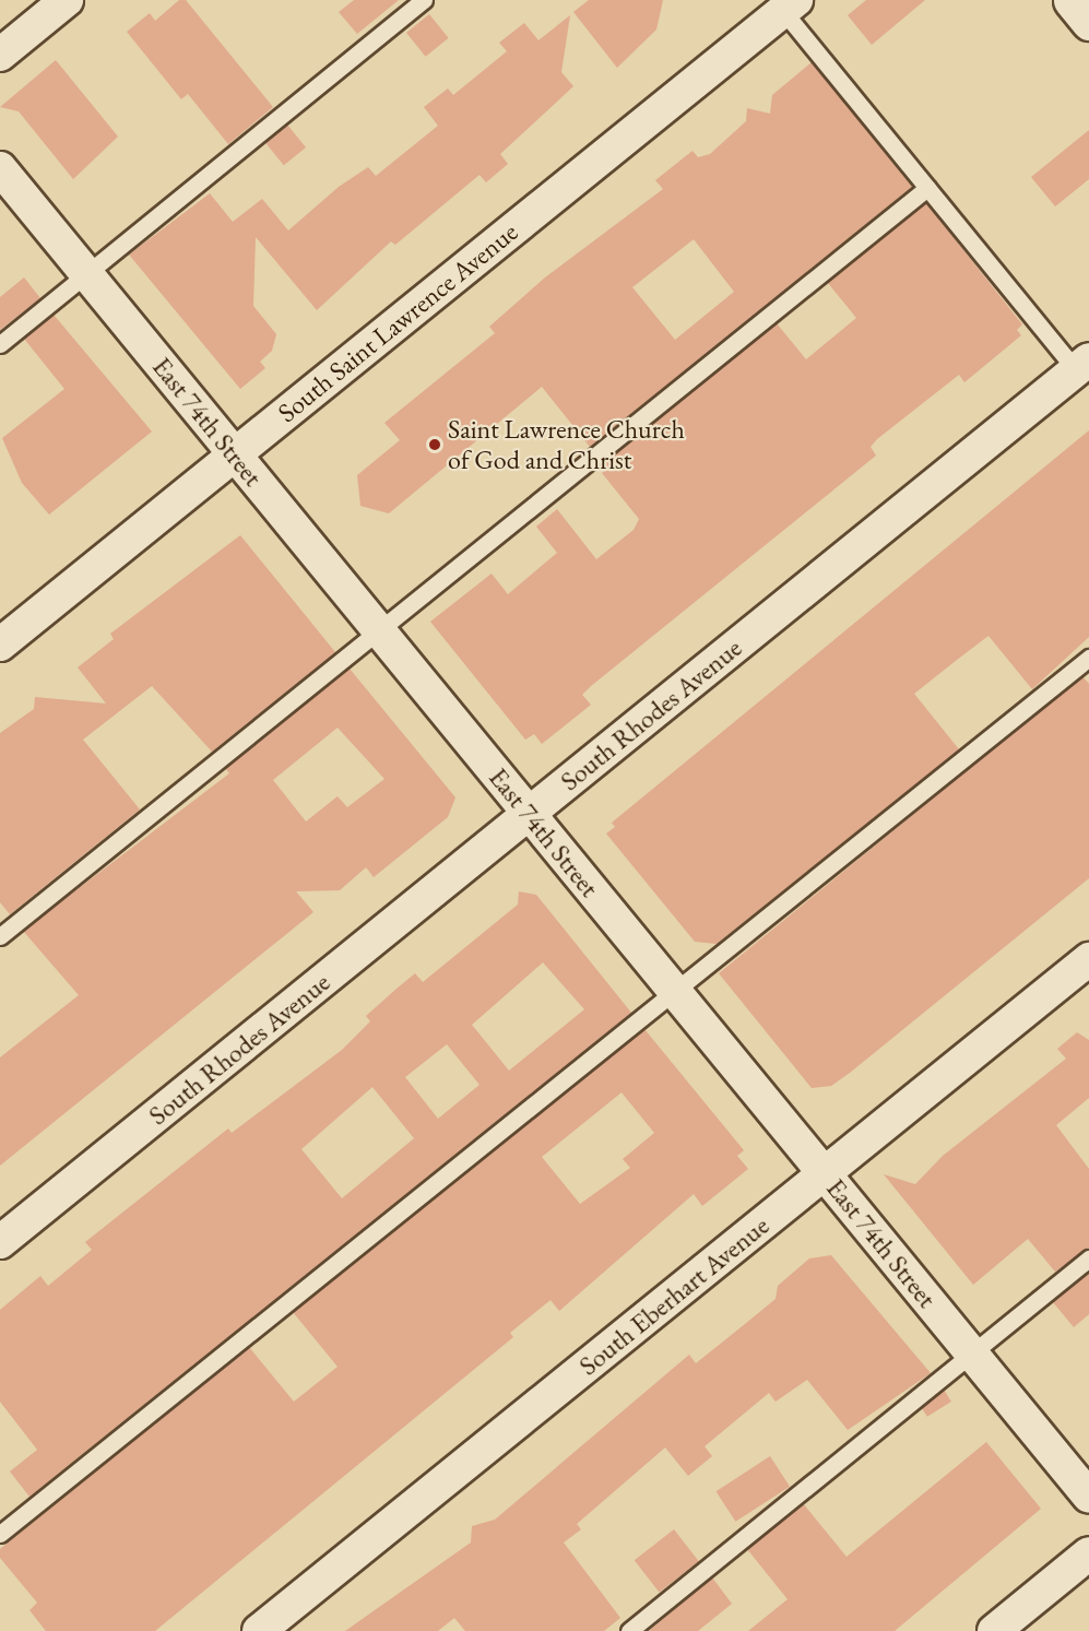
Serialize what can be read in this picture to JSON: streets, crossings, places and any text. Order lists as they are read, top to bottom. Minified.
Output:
{"streets":{"street":["South Saint Lawrence Avenue","East 74th Street","South Rhodes Avenue","South Eberhart Avenue"]},"crossings":[["South Saint Lawrence Avenue","East 74th Street"],["East 74th Street","South Rhodes Avenue"],["East 74th Street","South Eberhart Avenue"]],"places":["Saint Lawrence Church of God and Christ"]}
